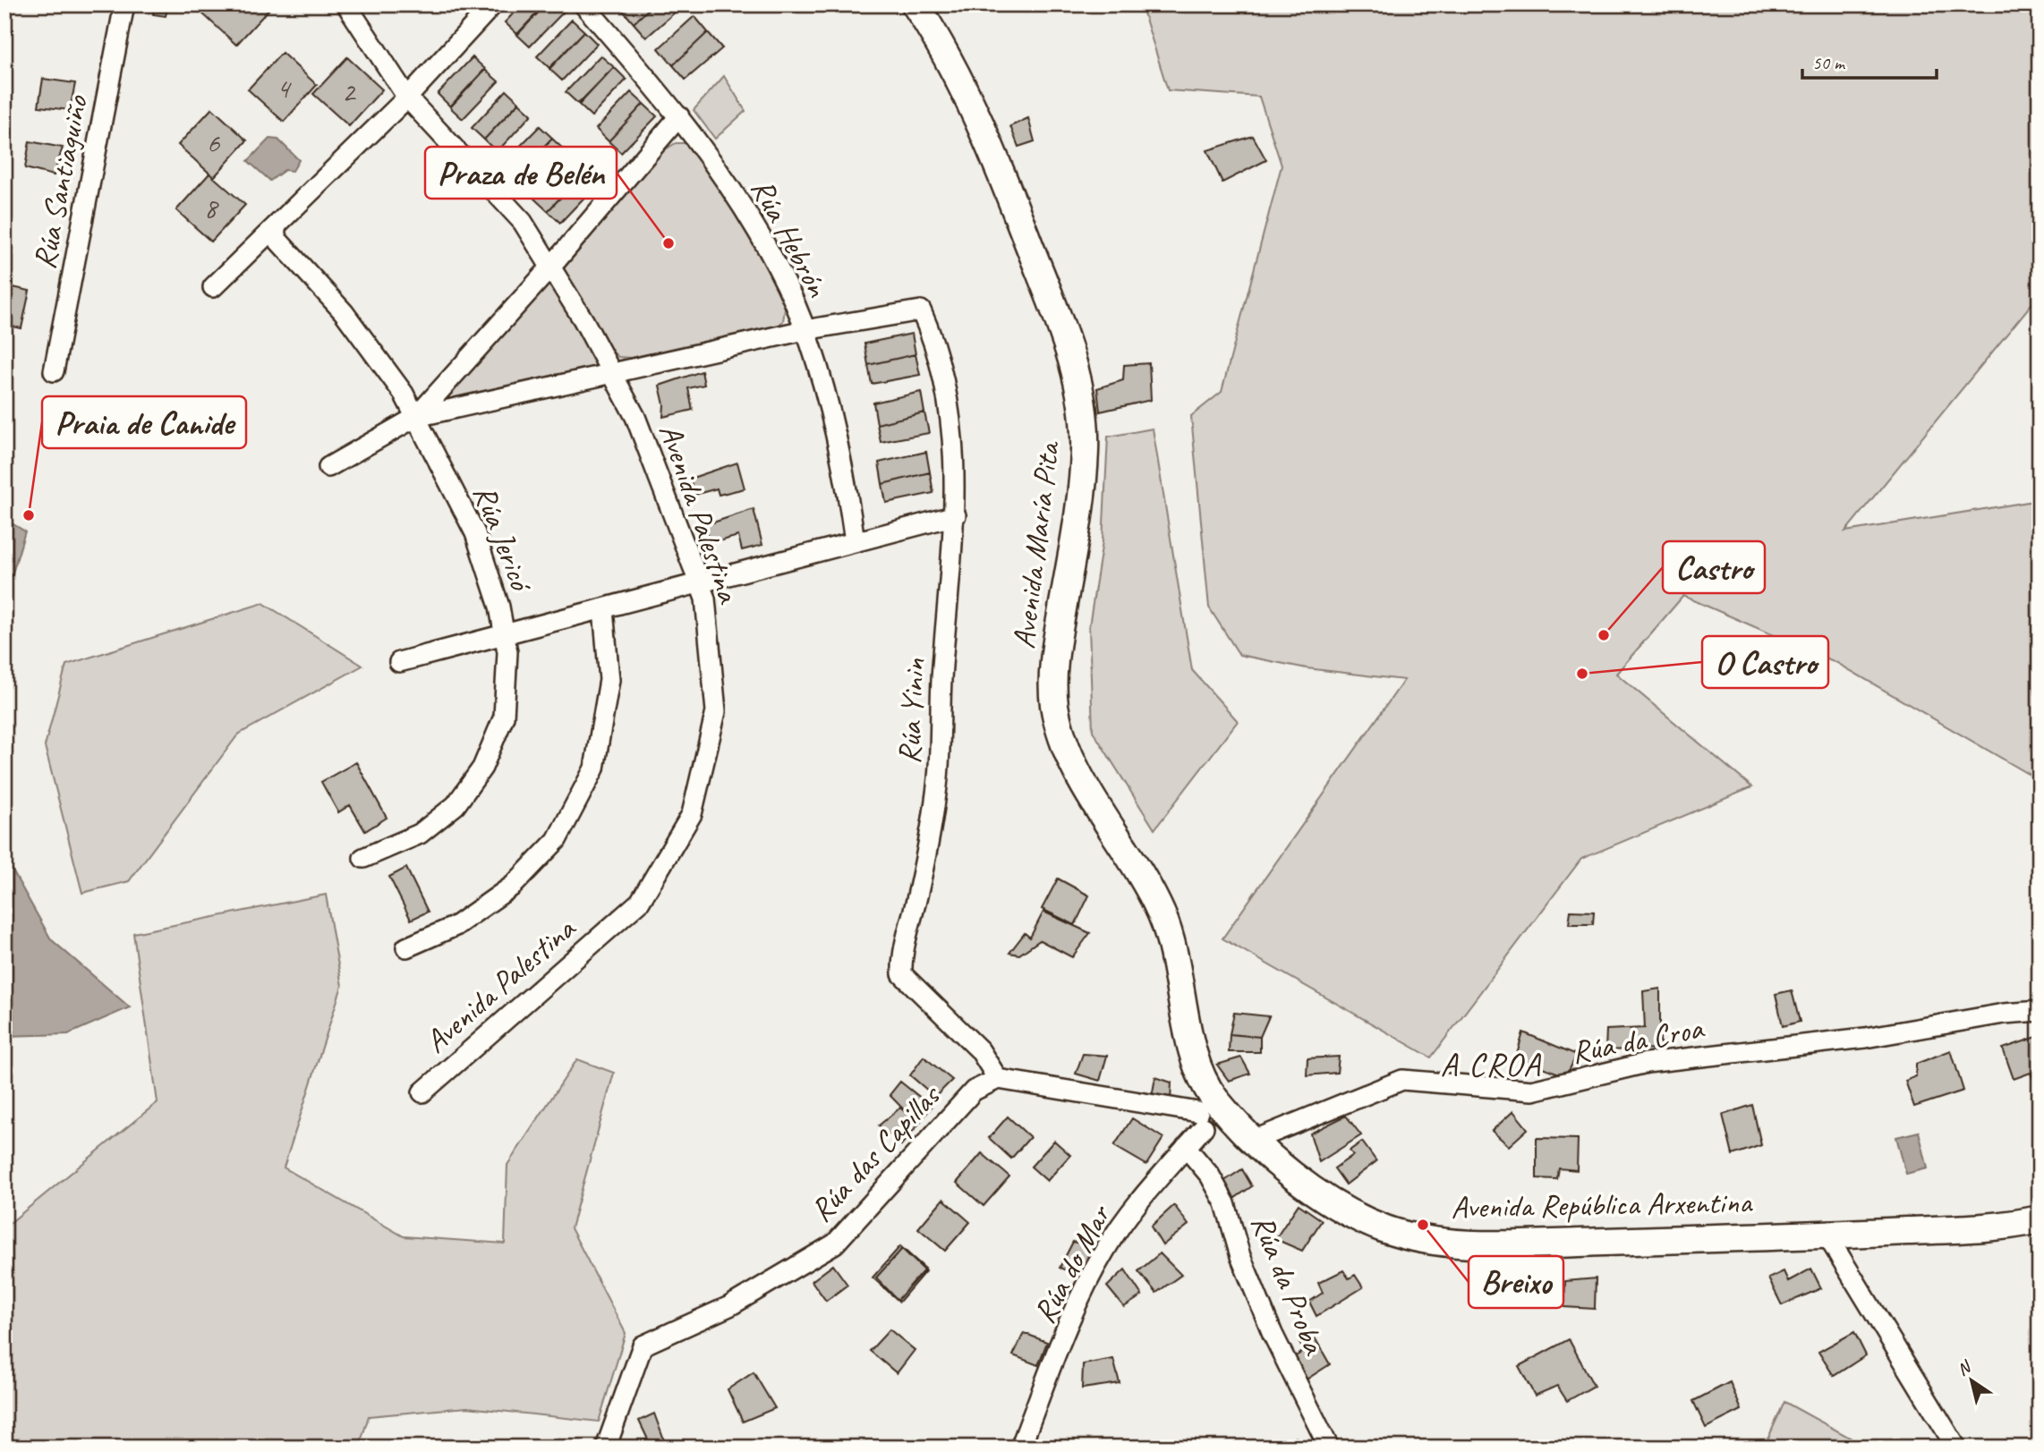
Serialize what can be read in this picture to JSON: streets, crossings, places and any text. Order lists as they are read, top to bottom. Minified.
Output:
{"streets":{"main road":["Avenida María Pita","Avenida República Arxentina"],"street":["Rúa Santiaguiño","Rúa Hebrón","Avenida Palestina","Rúa Jericó","Rúa Yinin","Rúa da Croa","Rúa das Capillas","Rúa do Mar","Rúa da Proba"]},"crossings":[["Rúa Hebrón","Rúa Yinin"],["Avenida María Pita","Avenida República Arxentina"],["Avenida María Pita","Rúa do Mar"],["Rúa Yinin","Rúa das Capillas"],["Rúa da Croa","Avenida República Arxentina"],["Avenida República Arxentina","Rúa do Mar"],["Rúa do Mar","Rúa da Proba"]],"districts":["A CROA"],"places":["Praza de Belén","Praia de Canide","Castro","O Castro","Breixo"],"house_numbers":["4","2","6","8"],"scale_bar":"50 m","north":"top left"}
